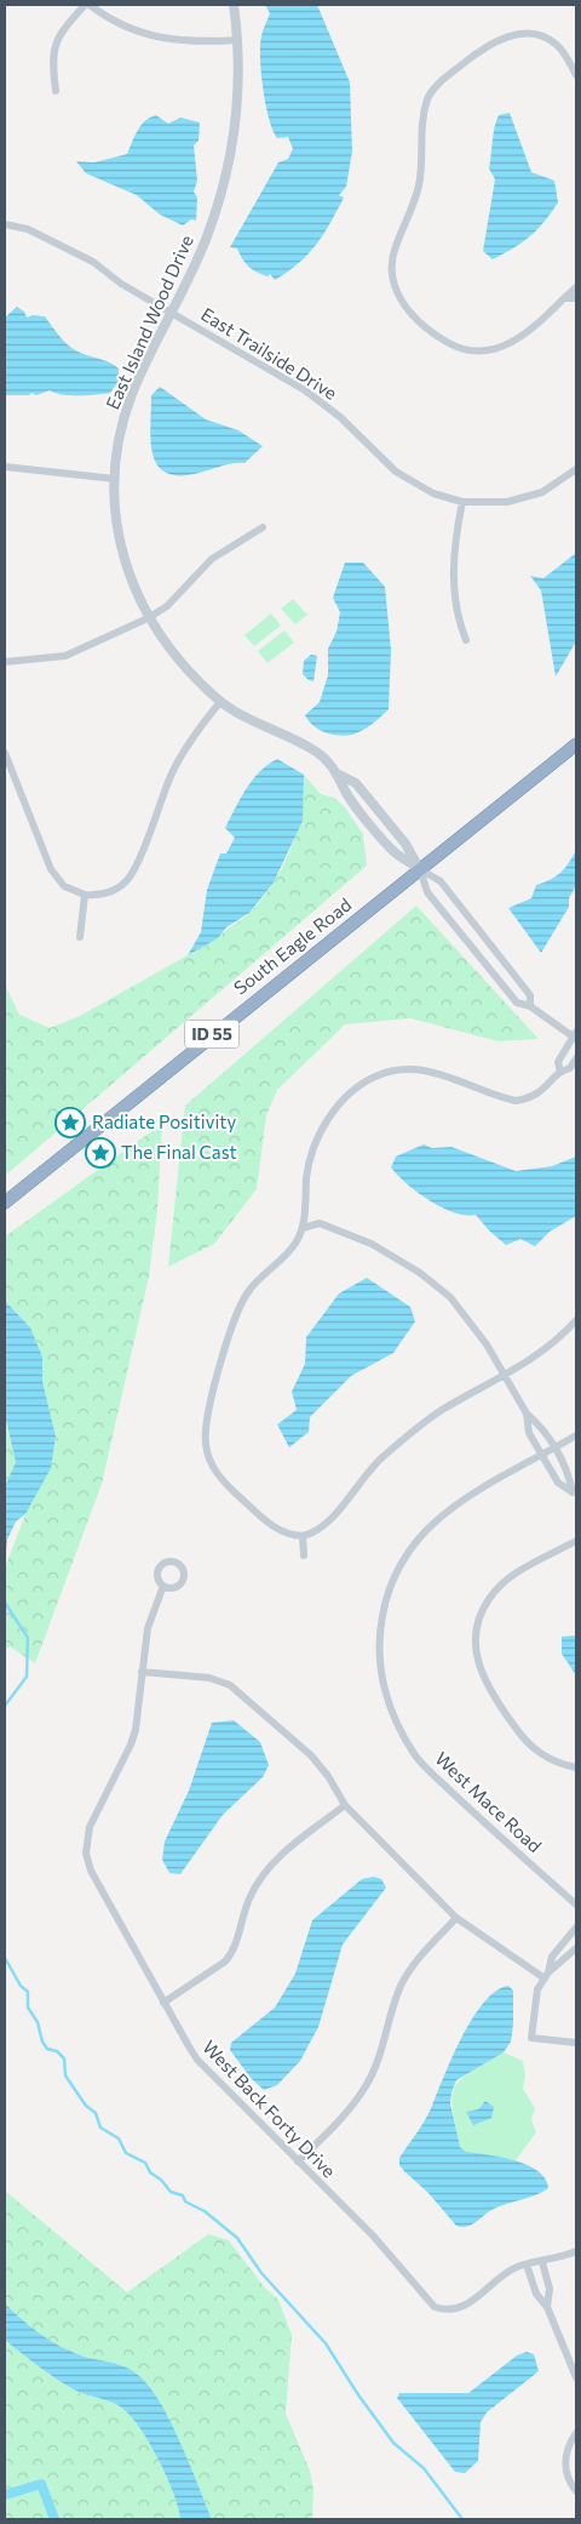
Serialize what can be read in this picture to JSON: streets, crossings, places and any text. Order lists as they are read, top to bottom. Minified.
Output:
{"streets":{"highway":["South Eagle Road","ID 55"],"street":["East Island Wood Drive","East Trailside Drive","West Mace Road","West Back Forty Drive"]},"crossings":[["East Island Wood Drive","East Trailside Drive"],["East Island Wood Drive","South Eagle Road"]],"places":{"place":["Radiate Positivity","The Final Cast"]}}
